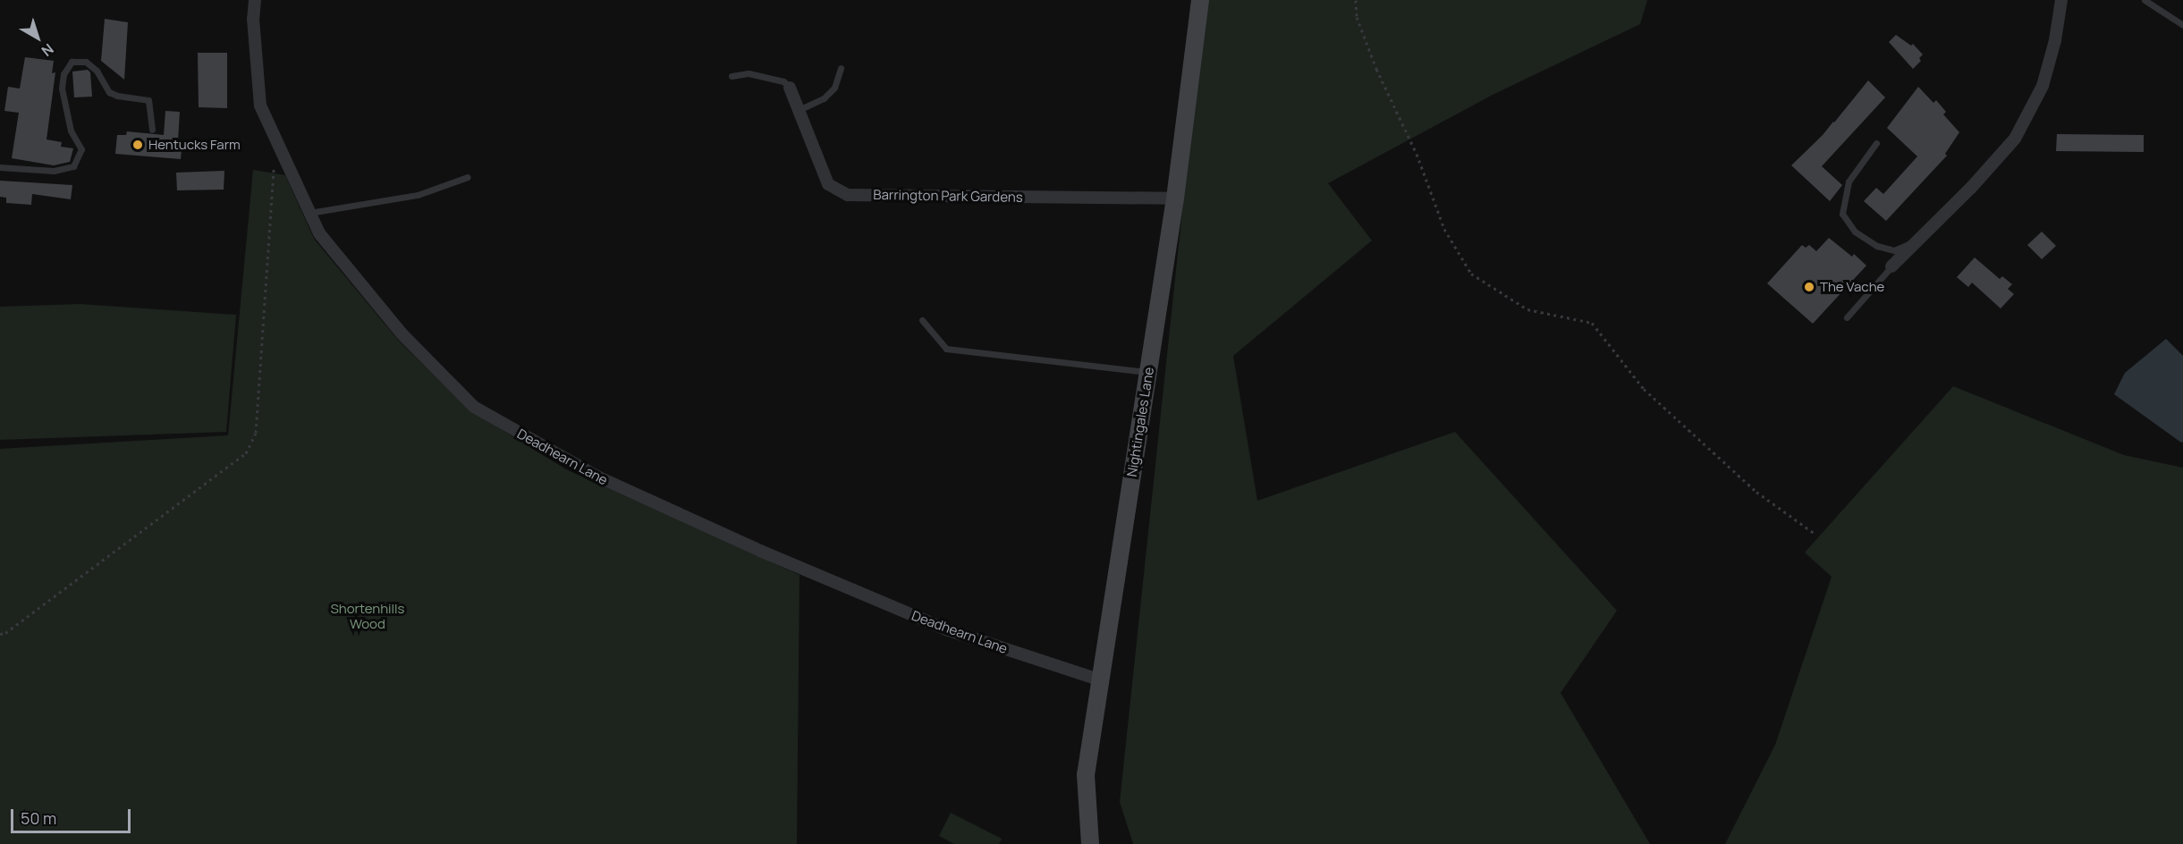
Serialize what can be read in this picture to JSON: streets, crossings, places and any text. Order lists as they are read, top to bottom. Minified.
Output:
{"streets":{"main road":["Nightingales Lane"],"street":["Barrington Park Gardens","Deadhearn Lane"]},"crossings":[["Barrington Park Gardens","Nightingales Lane"],["Nightingales Lane","Deadhearn Lane"]],"parks":["Shortenhills Wood"],"places":["Hentucks Farm","The Vache"],"scale_bar":"50 m","north":"bottom right"}
